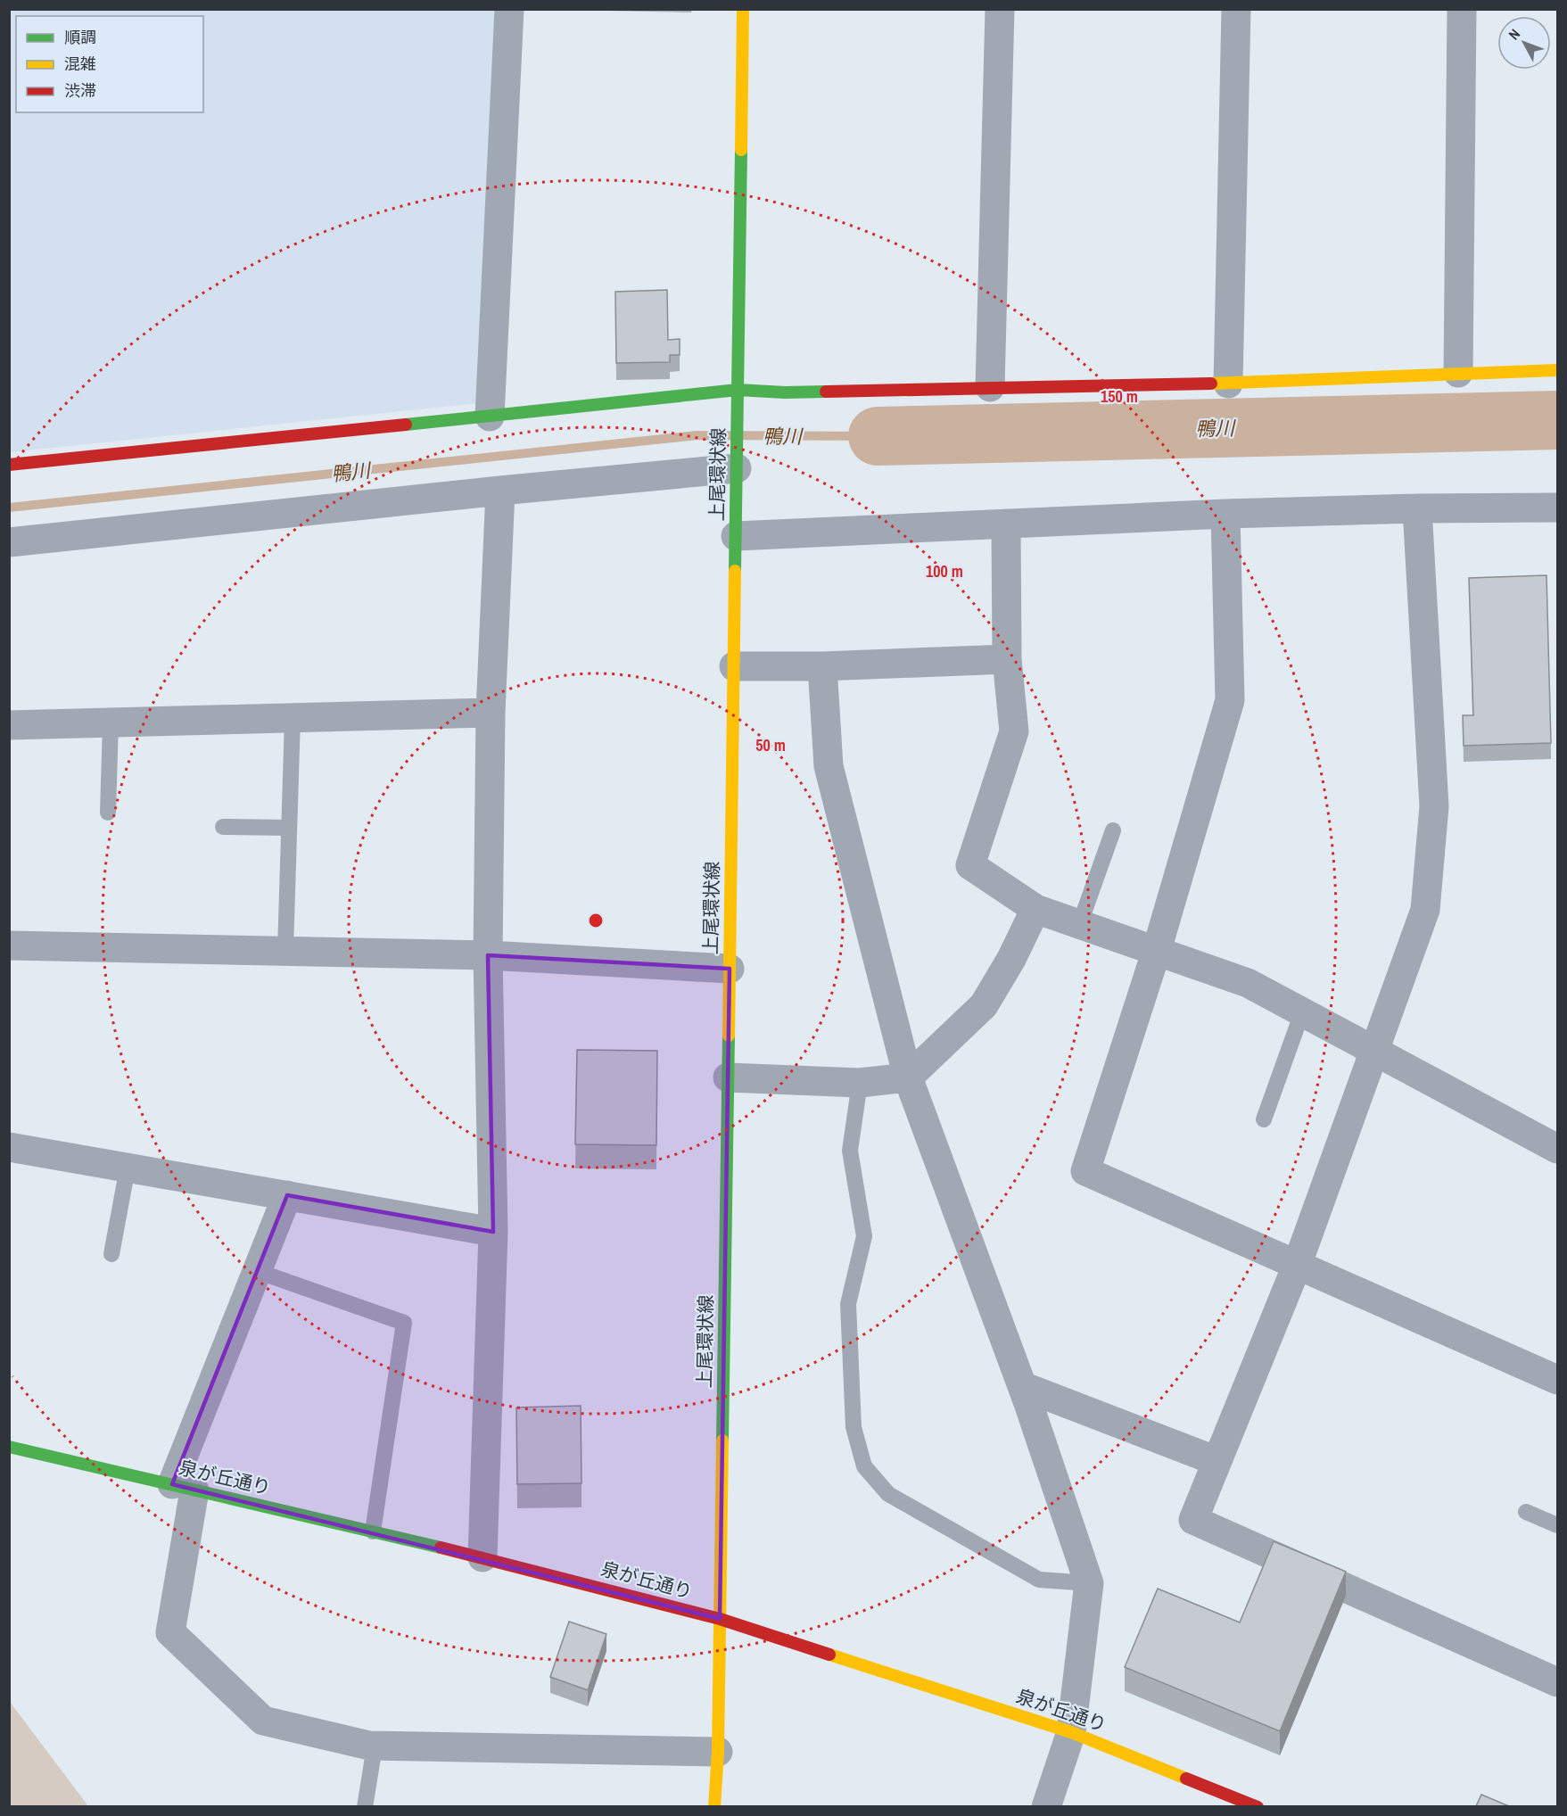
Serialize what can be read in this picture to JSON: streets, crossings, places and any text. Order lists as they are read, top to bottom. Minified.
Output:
{"streets":{"street":["上尾環状線","泉が丘通り"]},"crossings":[["上尾環状線","泉が丘通り"]],"water":["鴨川"],"legend":["順調","混雑","渋滞"],"north":"top left","rings":["150 m","100 m","50 m"]}
